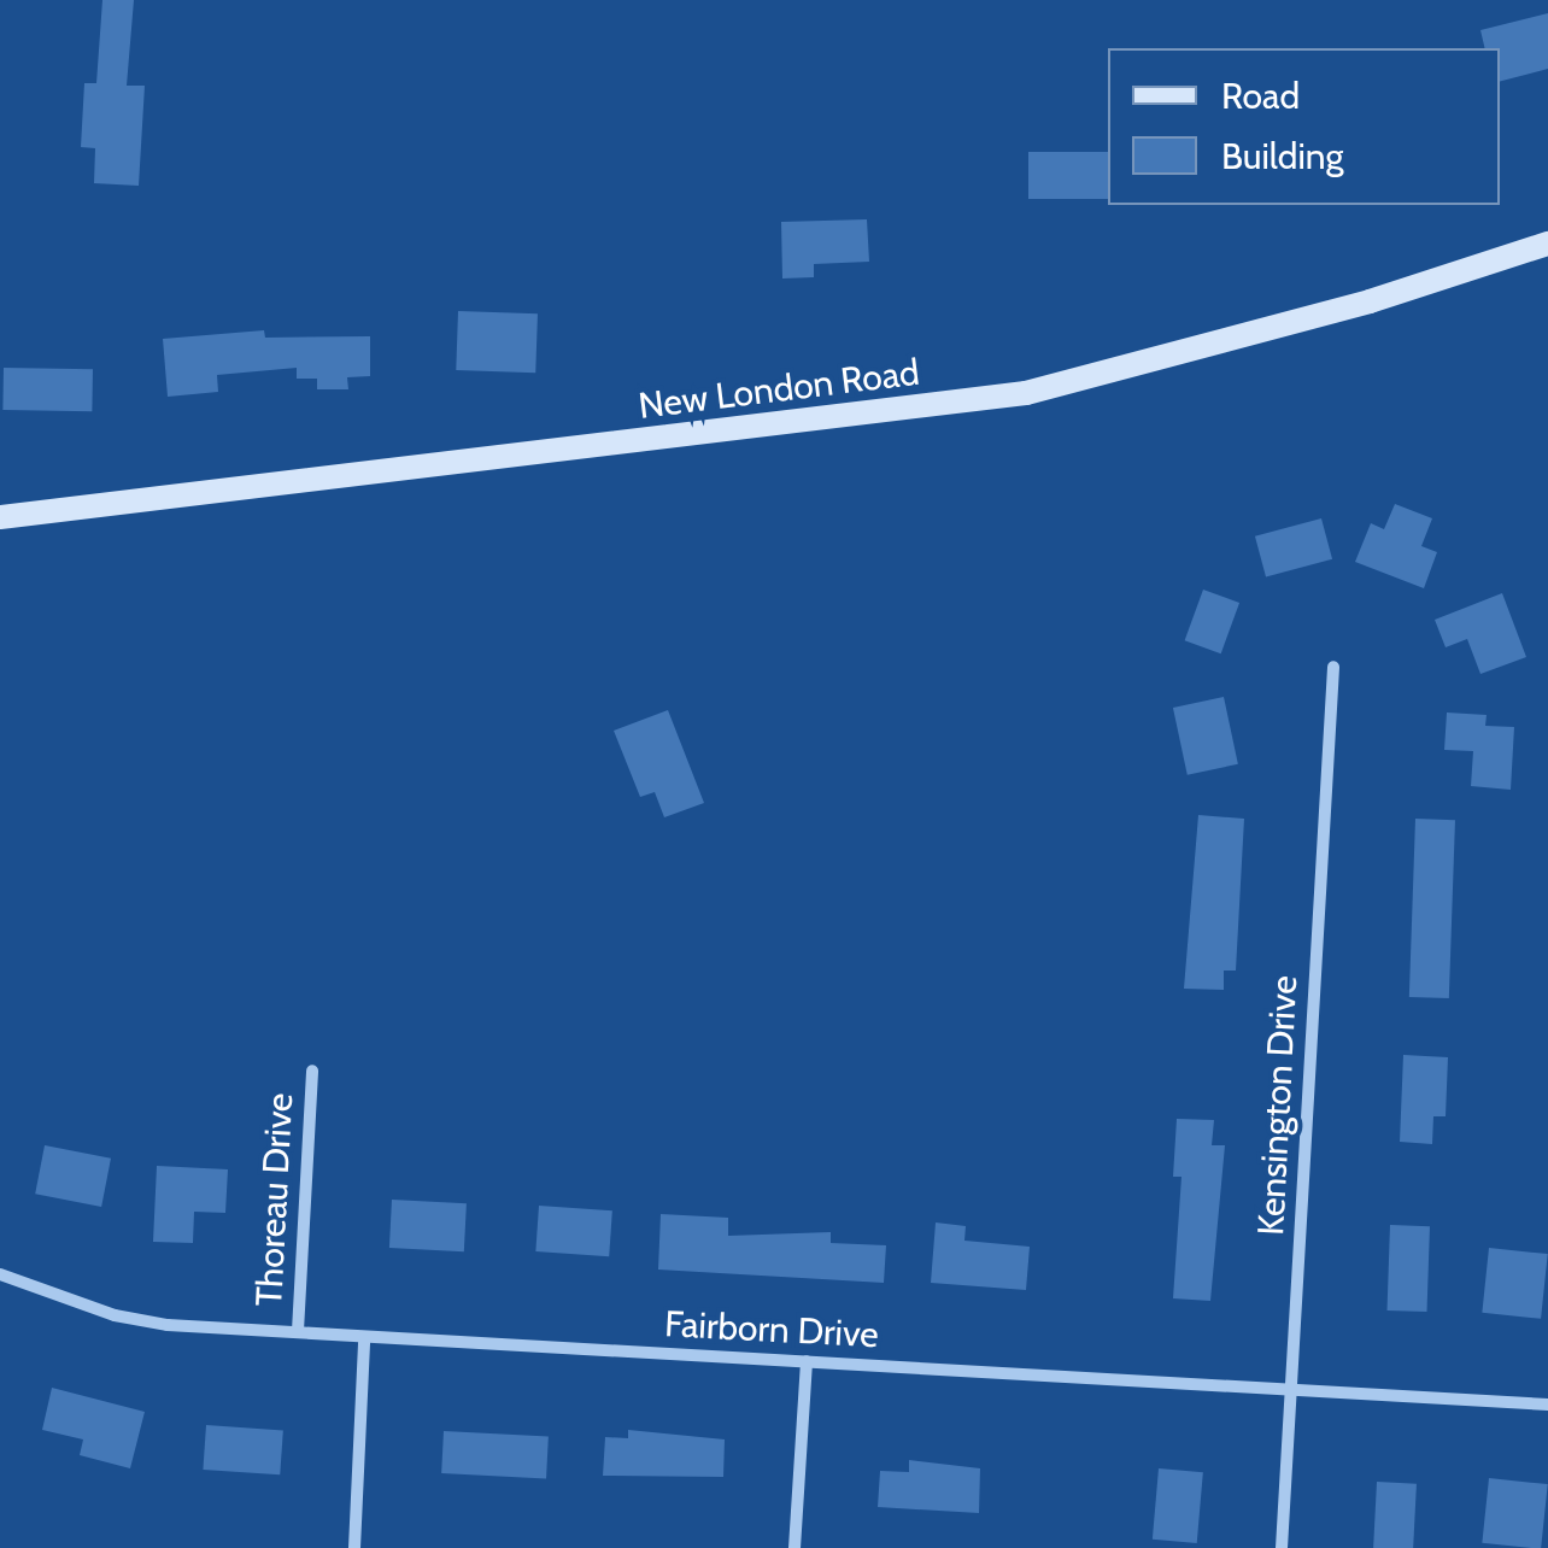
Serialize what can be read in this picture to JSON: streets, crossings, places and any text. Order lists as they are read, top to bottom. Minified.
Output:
{"streets":{"street":["New London Road","Kensington Drive","Thoreau Drive","Fairborn Drive"]},"crossings":[["Kensington Drive","Fairborn Drive"],["Thoreau Drive","Fairborn Drive"]],"legend":["Road","Building"]}
